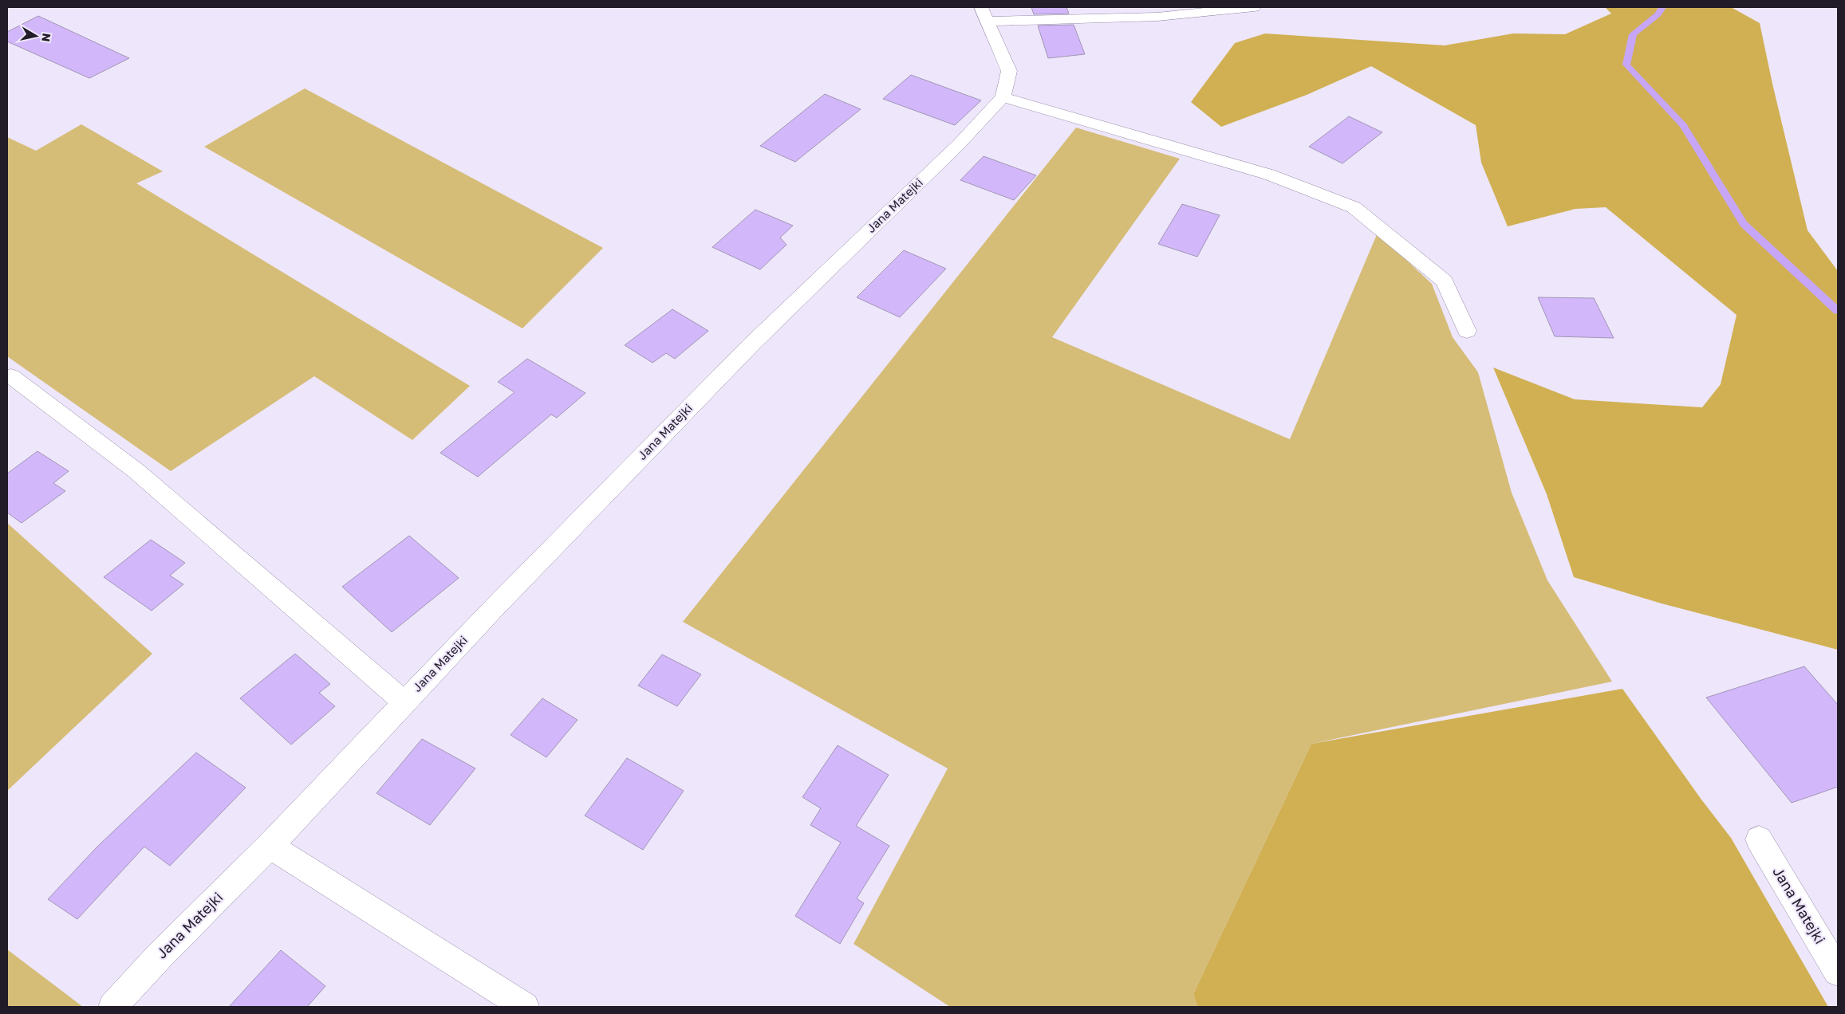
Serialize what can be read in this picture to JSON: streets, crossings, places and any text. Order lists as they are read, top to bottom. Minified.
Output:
{"streets":{"street":["Jana Matejki"]},"north":"right"}
